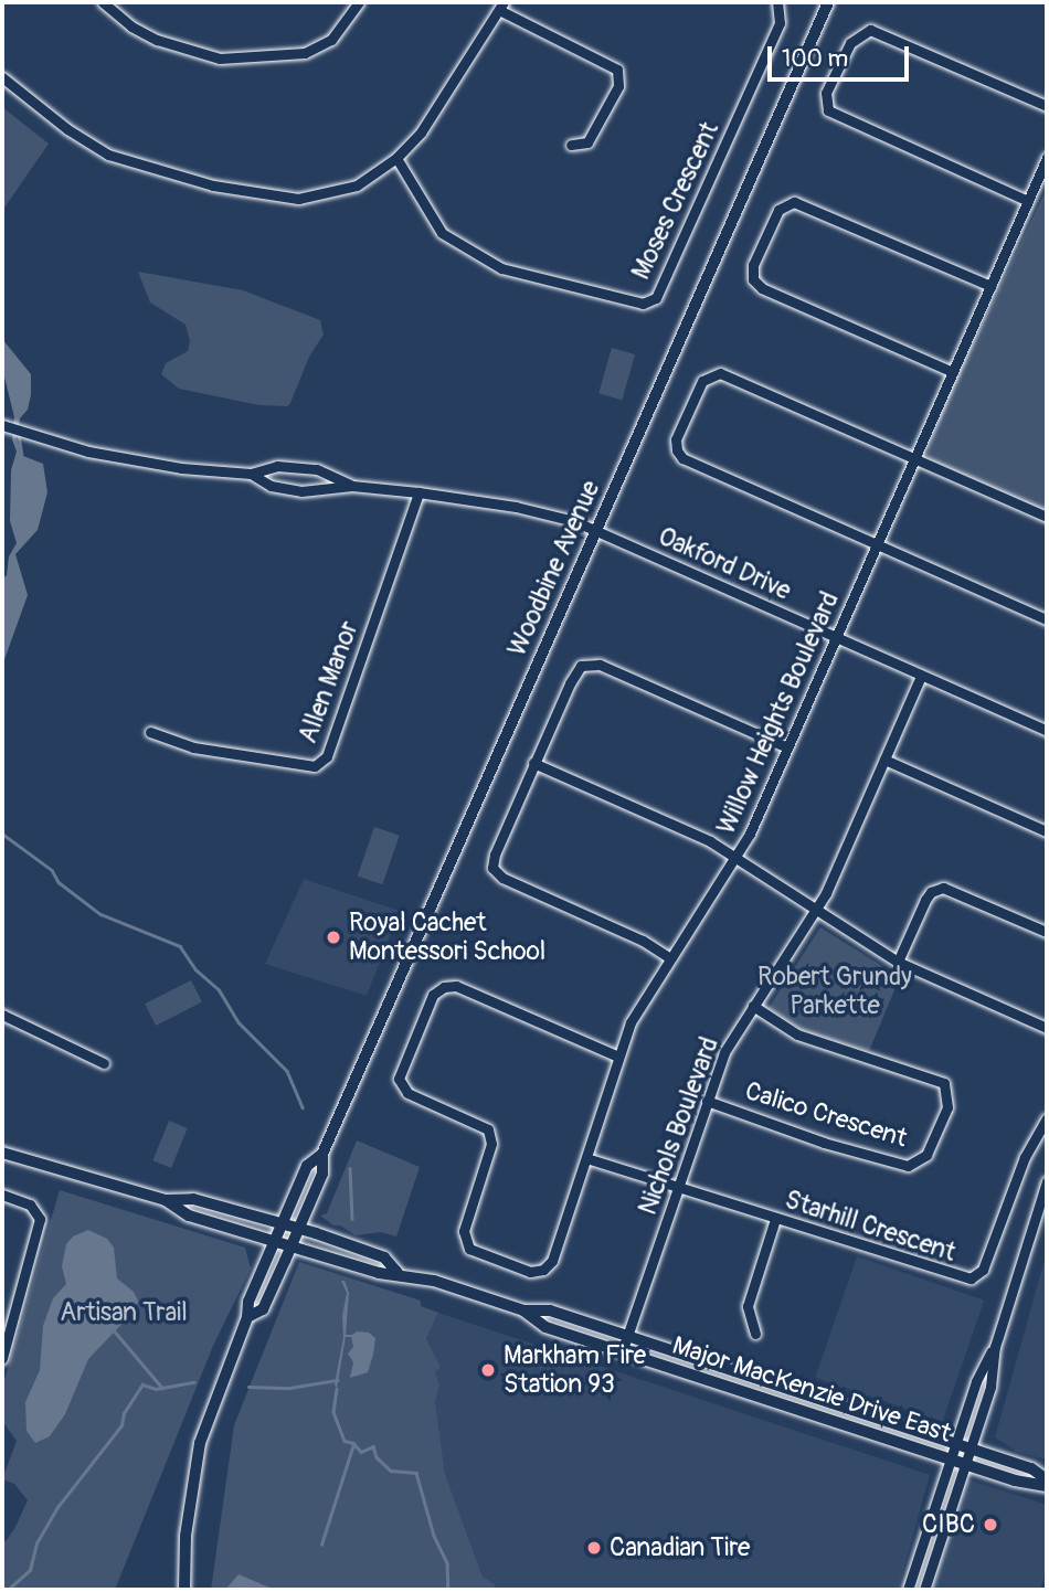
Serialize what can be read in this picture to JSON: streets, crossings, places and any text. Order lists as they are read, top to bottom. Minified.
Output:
{"streets":{"main road":["Woodbine Avenue","Major MacKenzie Drive East"],"street":["Moses Crescent","Oakford Drive","Allen Manor","Willow Heights Boulevard","Calico Crescent","Nichols Boulevard","Starhill Crescent"]},"crossings":[["Oakford Drive","Woodbine Avenue"],["Oakford Drive","Allen Manor"],["Oakford Drive","Willow Heights Boulevard"],["Oakford Drive","Nichols Boulevard"],["Woodbine Avenue","Major MacKenzie Drive East"],["Willow Heights Boulevard","Starhill Crescent"],["Calico Crescent","Nichols Boulevard"],["Nichols Boulevard","Starhill Crescent"],["Nichols Boulevard","Major MacKenzie Drive East"]],"parks":["Robert Grundy Parkette","Artisan Trail"],"places":["Royal Cachet Montessori School","Markham Fire Station 93","CIBC","Canadian Tire"],"scale_bar":"100 m"}
